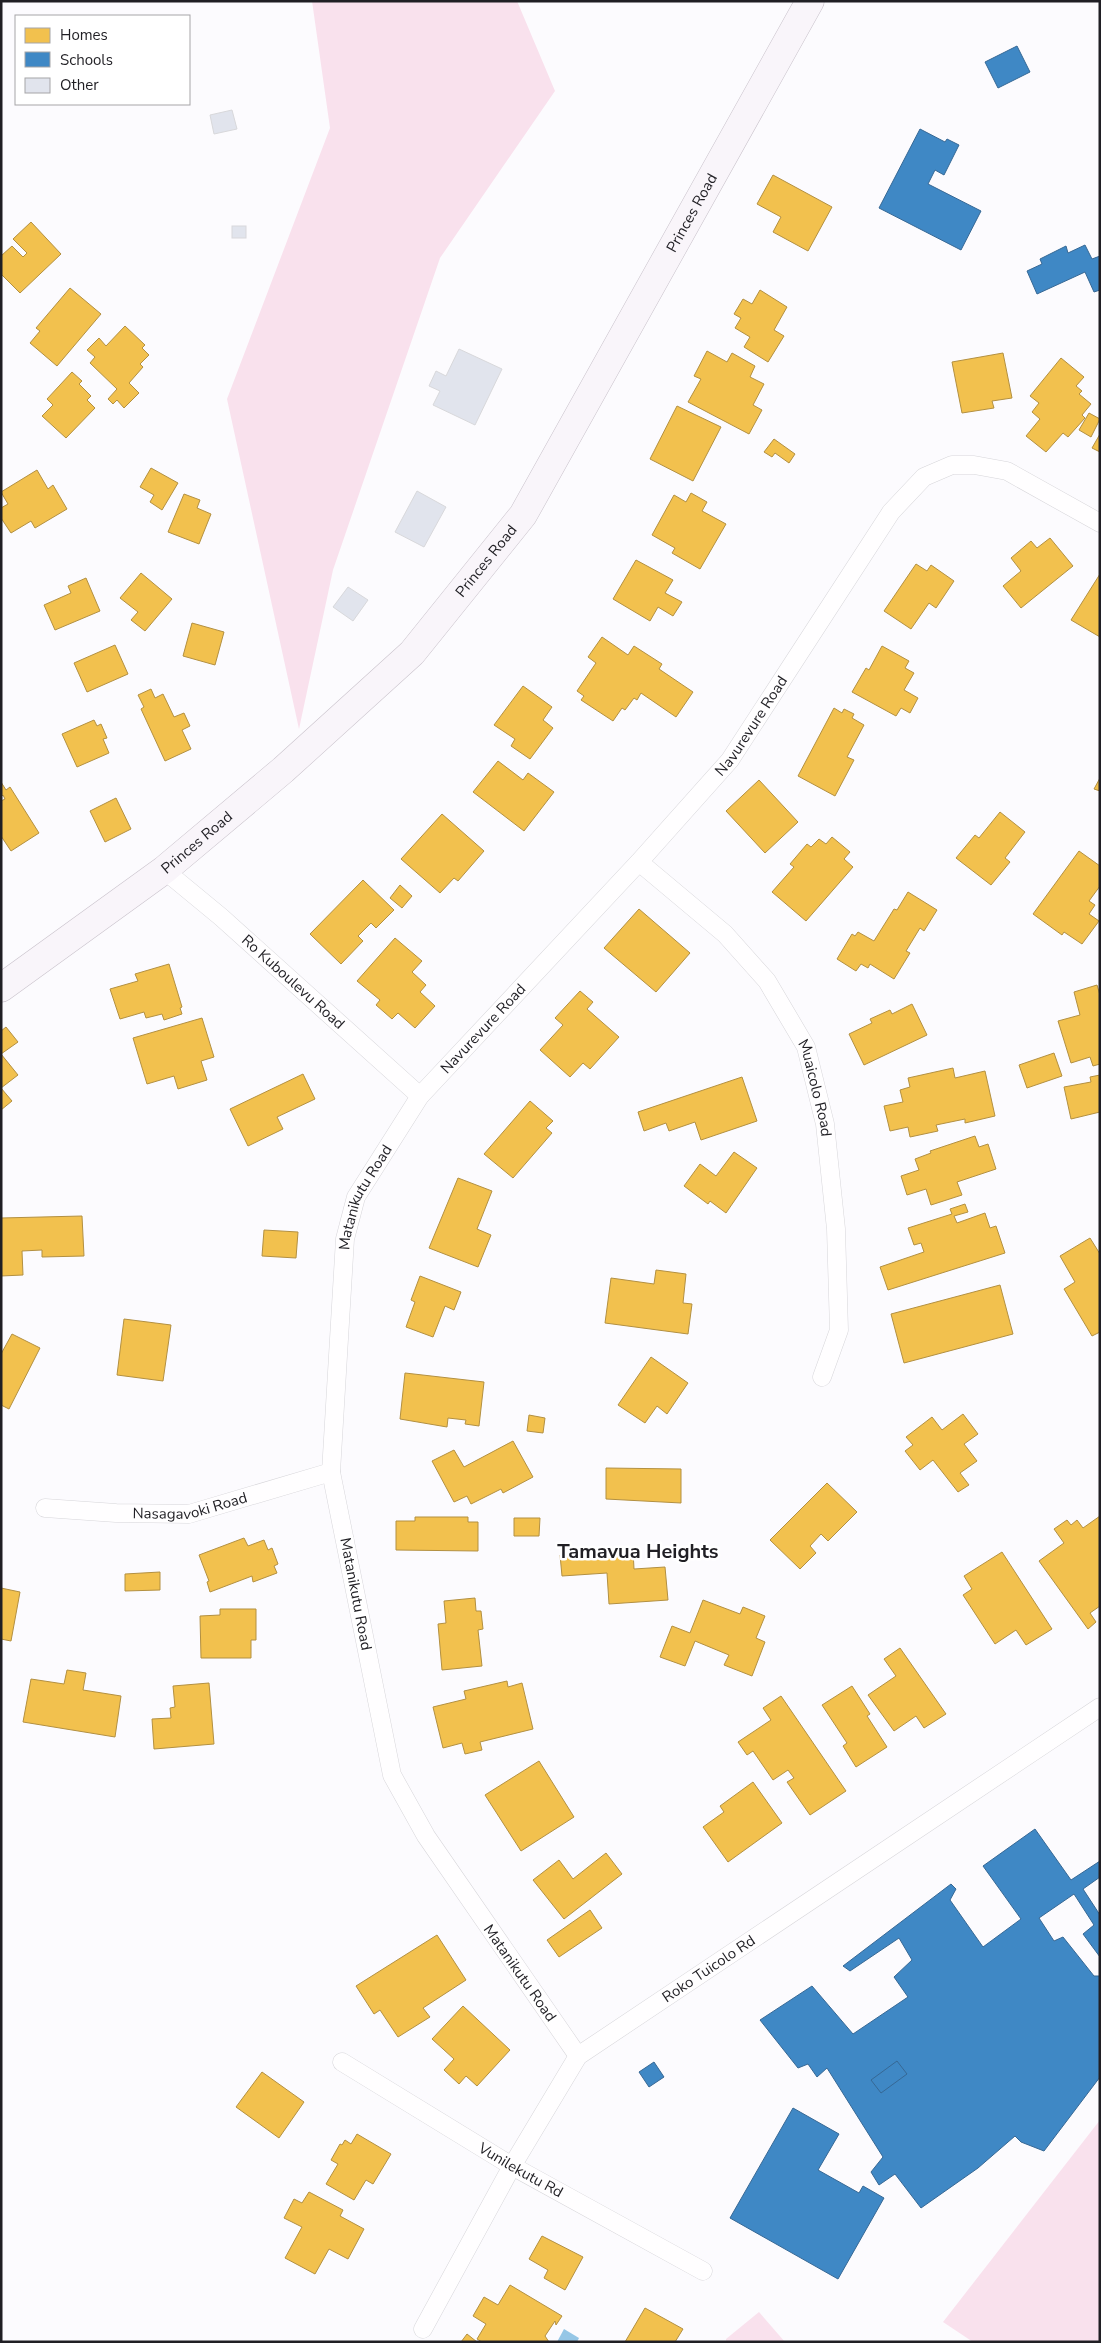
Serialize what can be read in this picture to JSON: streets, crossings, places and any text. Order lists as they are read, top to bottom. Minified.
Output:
{"streets":{"main road":["Princes Road"],"street":["Navurevure Road","Ro Kuboulevu Road","Muaicolo Road","Matanikutu Road","Nasagavoki Road","Roko Tuicolo Rd","Vunilekutu Rd"]},"crossings":[["Princes Road","Ro Kuboulevu Road"],["Navurevure Road","Ro Kuboulevu Road"],["Navurevure Road","Muaicolo Road"],["Navurevure Road","Matanikutu Road"],["Ro Kuboulevu Road","Matanikutu Road"],["Matanikutu Road","Nasagavoki Road"],["Matanikutu Road","Roko Tuicolo Rd"],["Roko Tuicolo Rd","Vunilekutu Rd"]],"districts":["Tamavua Heights"],"legend":["Homes","Schools","Other"]}
